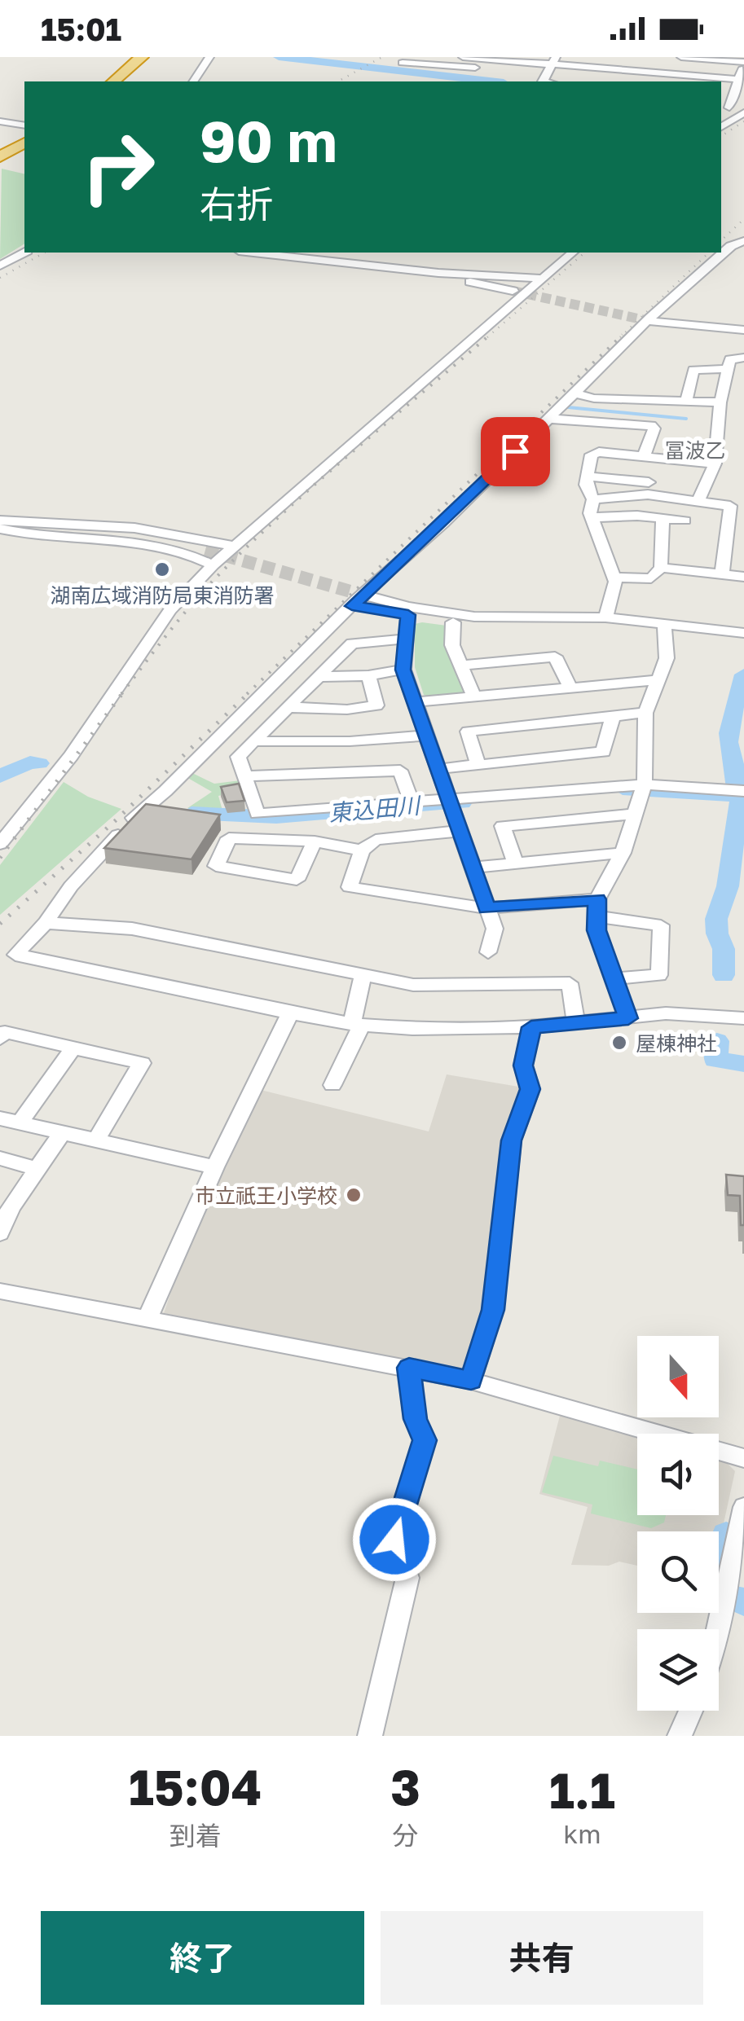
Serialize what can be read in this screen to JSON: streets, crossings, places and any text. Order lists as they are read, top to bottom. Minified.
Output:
{"districts":["冨波乙"],"water":["東込田川"],"places":["湖南広域消防局東消防署","屋棟神社","市立祇王小学校"],"north":"bottom","page":{"status":"15:01","turn":["90 m","右折"],"eta":["15:04","到着","3","分","1.1","km"],"buttons":["終了","共有"]}}
